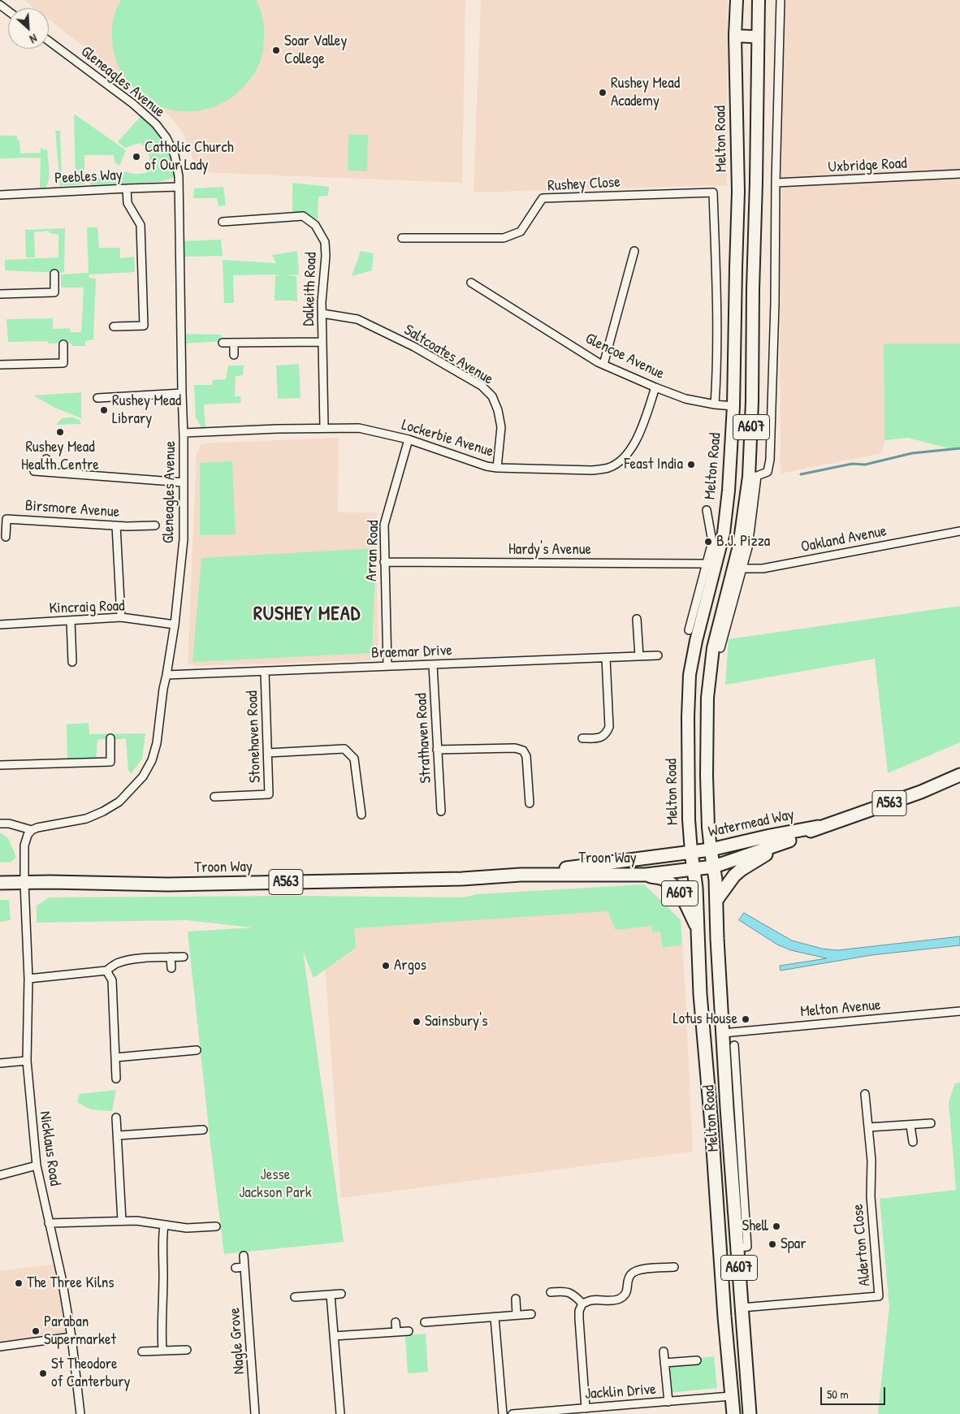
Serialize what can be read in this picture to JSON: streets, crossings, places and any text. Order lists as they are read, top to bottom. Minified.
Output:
{"streets":{"highway":["Melton Road","A607","A563","Watermead Way","Troon Way"],"street":["Gleneagles Avenue","Uxbridge Road","Peebles Way","Rushey Close","Dalkeith Road","Saltcoates Avenue","Glencoe Avenue","Lockerbie Avenue","Birsmore Avenue","Oakland Avenue","Hardy's Avenue","Arran Road","Kincraig Road","Braemar Drive","Stonehaven Road","Strathaven Road","Melton Avenue","Nicklaus Road","Alderton Close","Nagle Grove","Jacklin Drive"]},"crossings":[["Gleneagles Avenue","Peebles Way"],["Gleneagles Avenue","Lockerbie Avenue"],["Gleneagles Avenue","Kincraig Road"],["Gleneagles Avenue","Braemar Drive"],["Melton Road","Glencoe Avenue"],["Melton Road","Oakland Avenue"],["Melton Road","Hardy's Avenue"],["Melton Road","Watermead Way"],["Melton Road","Troon Way"],["Melton Road","Melton Avenue"],["Melton Road","Alderton Close"],["Melton Road","Jacklin Drive"],["Rushey Close","Glencoe Avenue"],["Dalkeith Road","Saltcoates Avenue"],["Dalkeith Road","Lockerbie Avenue"],["Saltcoates Avenue","Lockerbie Avenue"],["Glencoe Avenue","Lockerbie Avenue"],["Lockerbie Avenue","Arran Road"],["Hardy's Avenue","Arran Road"],["Arran Road","Braemar Drive"],["Braemar Drive","Stonehaven Road"],["Braemar Drive","Strathaven Road"],["Watermead Way","Troon Way"],["Troon Way","Nicklaus Road"]],"districts":["RUSHEY MEAD"],"parks":["Jesse Jackson Park"],"places":["Soar Valley College","Rushey Mead Academy","Catholic Church of Our Lady","Rushey Mead Library","Rushey Mead Health Centre","Feast India","B.J. Pizza","Argos","Lotus House","Sainsbury's","Shell","Spar","The Three Kilns","Paraban Supermarket","St Theodore of Canterbury"],"scale_bar":"50 m","north":"bottom right"}
